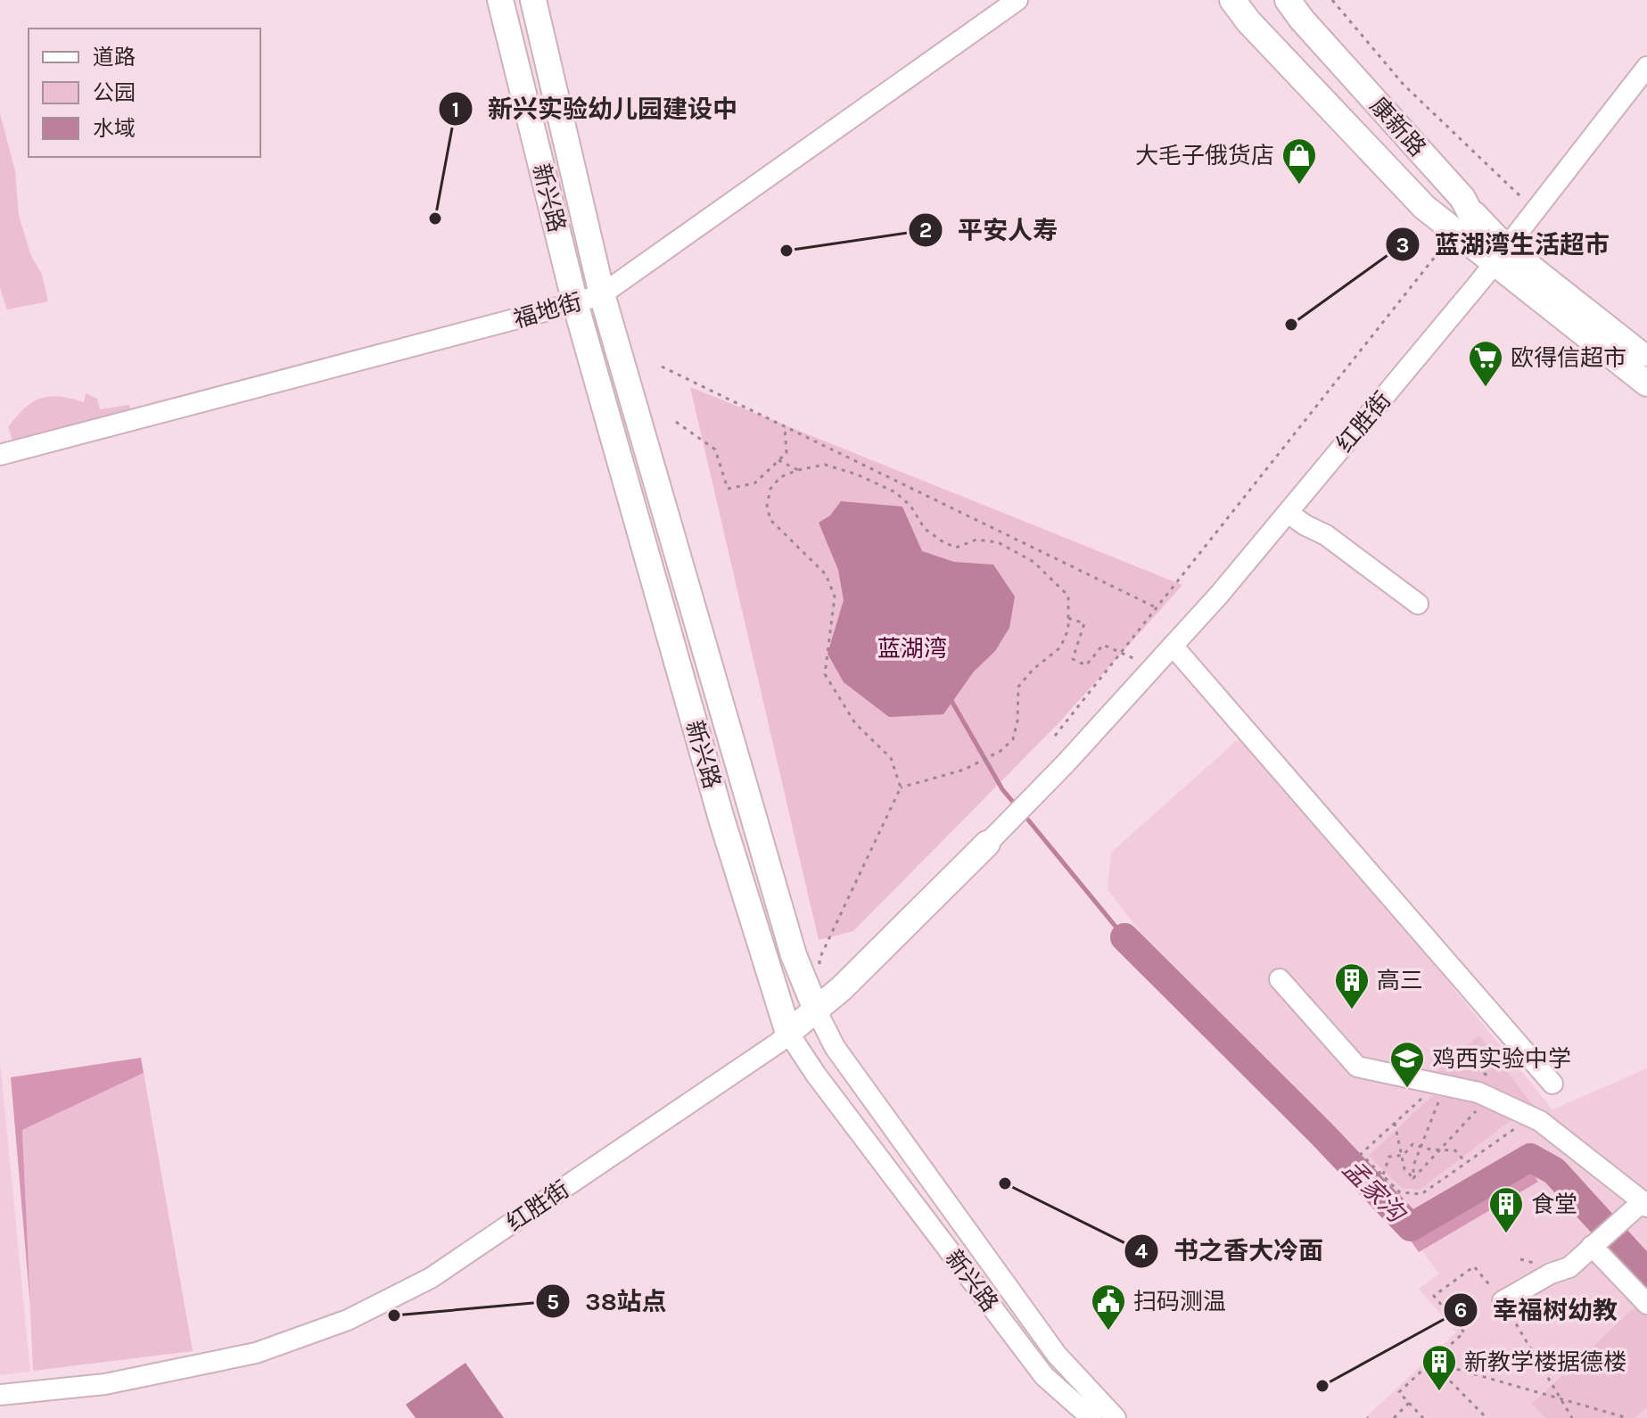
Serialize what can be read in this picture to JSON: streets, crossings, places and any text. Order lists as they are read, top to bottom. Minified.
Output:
{"streets":{"main road":["康新路","新兴路","红胜街"],"street":["福地街"]},"crossings":[["康新路","红胜街"],["新兴路","福地街"],["新兴路","红胜街"]],"water":["孟家沟"],"parks":["蓝湖湾"],"places":{"shop":["大毛子俄货店"],"other":["新兴实验幼儿园建设中","平安人寿","蓝湖湾生活超市","书之香大冷面","38站点","幸福树幼教"],"supermarket":["欧得信超市"],"building":["高三","食堂","新教学楼据德楼"],"school or university":["鸡西实验中学"],"public building":["扫码测温"]},"legend":["道路","公园","水域"]}
